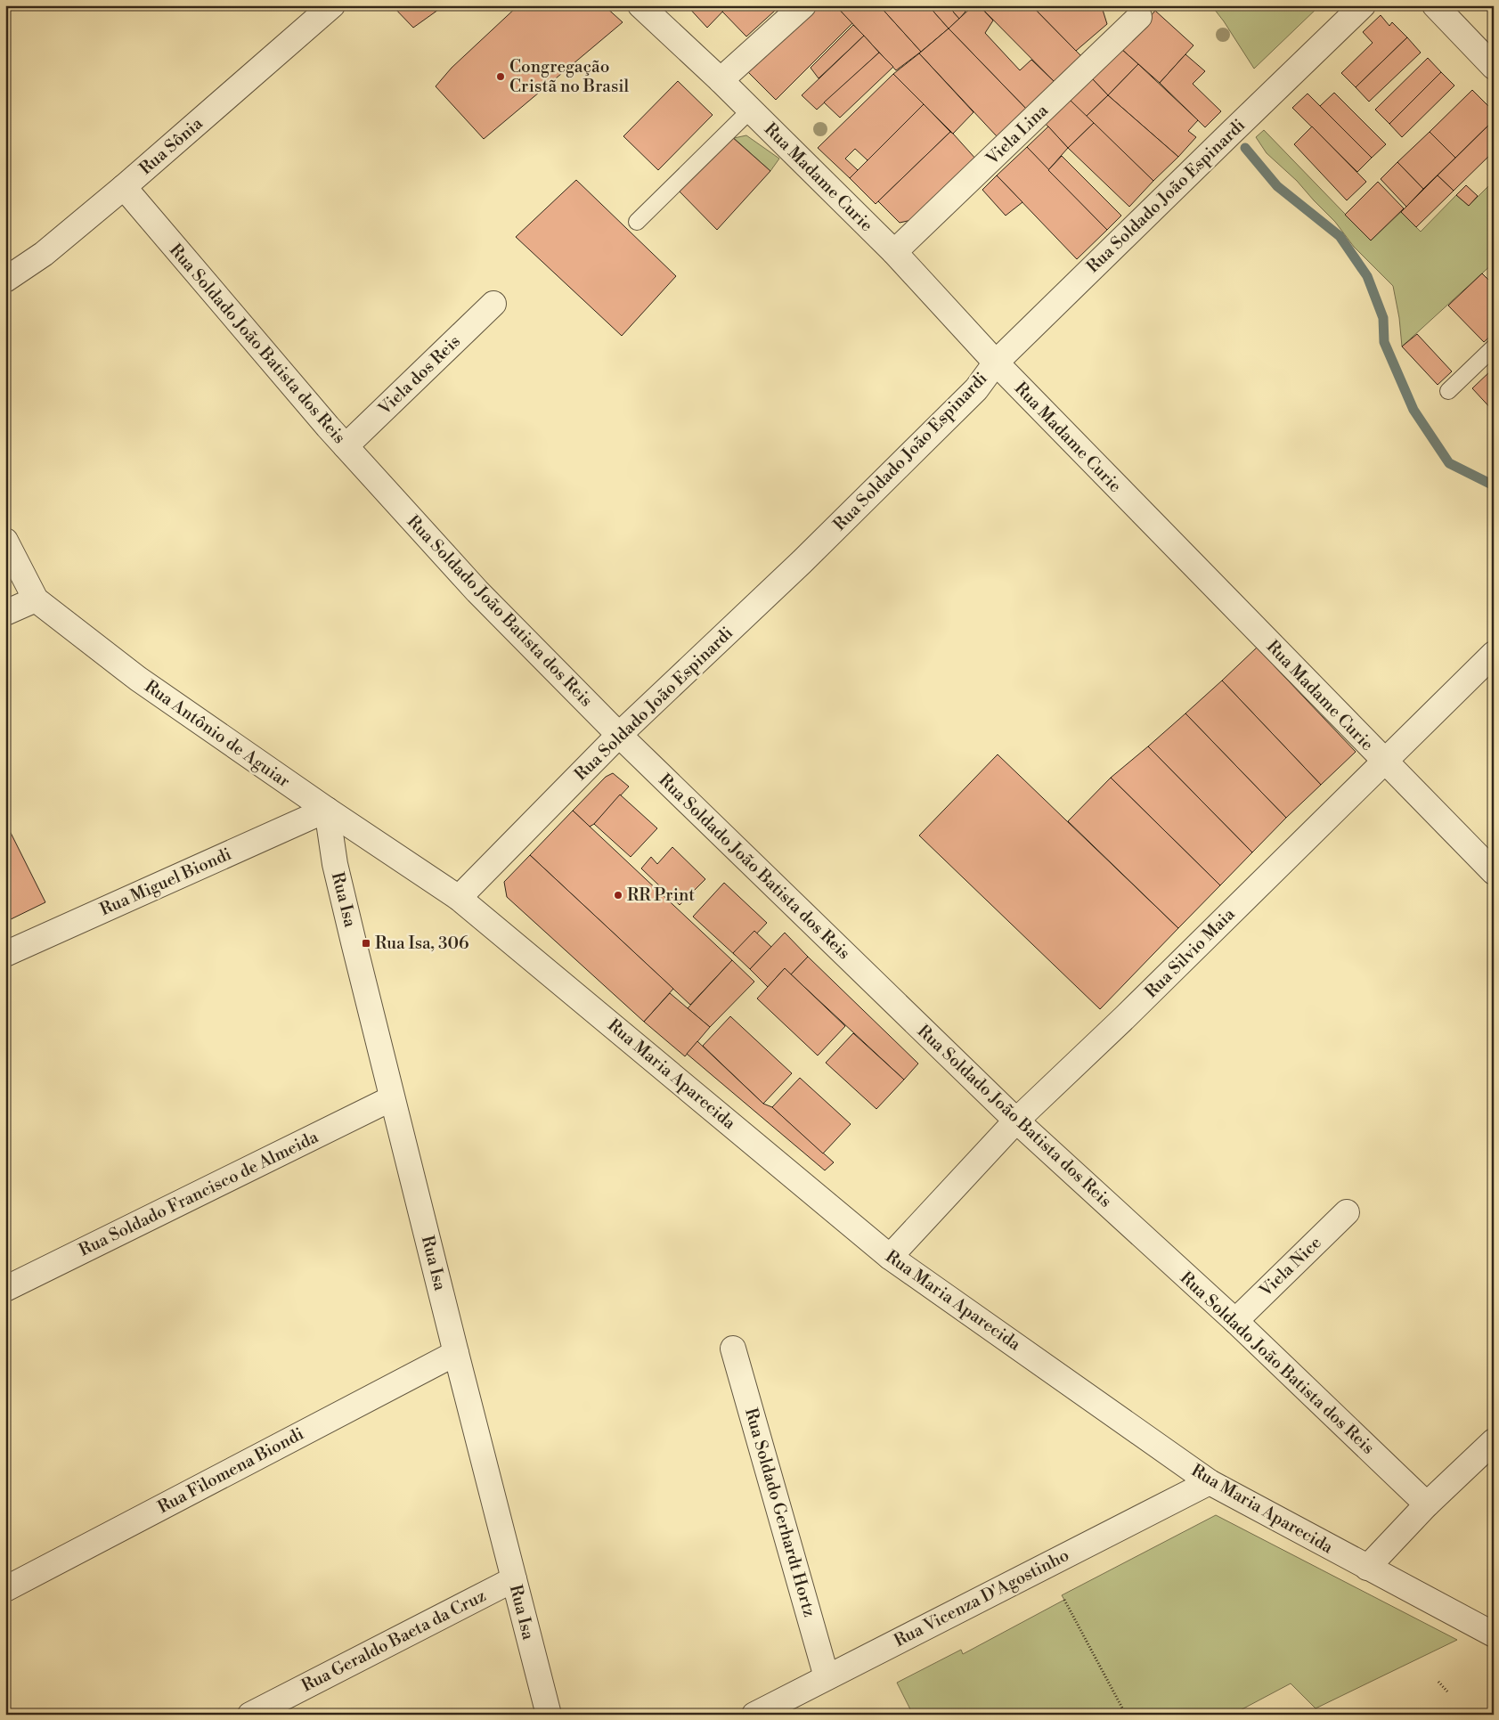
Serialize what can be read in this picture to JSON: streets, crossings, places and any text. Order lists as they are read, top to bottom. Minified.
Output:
{"streets":{"street":["Viela Lina","Rua Sônia","Rua Madame Curie","Rua Soldado João Espinardi","Rua Soldado João Batista dos Reis","Viela dos Reis","Rua Antônio de Aguiar","Rua Miguel Biondi","Rua Isa","Rua Silvio Maia","Rua Maria Aparecida","Rua Soldado Francisco de Almeida","Viela Nice","Rua Filomena Biondi","Rua Soldado Gerhardt Hortz","Rua Vicenza D'Agostinho","Rua Geraldo Baeta da Cruz"]},"crossings":[["Viela Lina","Rua Madame Curie"],["Rua Sônia","Rua Soldado João Batista dos Reis"],["Rua Madame Curie","Rua Soldado João Espinardi"],["Rua Madame Curie","Rua Silvio Maia"],["Rua Soldado João Espinardi","Rua Soldado João Batista dos Reis"],["Rua Soldado João Espinardi","Rua Antônio de Aguiar"],["Rua Soldado João Espinardi","Rua Maria Aparecida"],["Rua Soldado João Batista dos Reis","Viela dos Reis"],["Rua Soldado João Batista dos Reis","Rua Silvio Maia"],["Rua Soldado João Batista dos Reis","Viela Nice"],["Rua Antônio de Aguiar","Rua Miguel Biondi"],["Rua Antônio de Aguiar","Rua Isa"],["Rua Antônio de Aguiar","Rua Maria Aparecida"],["Rua Miguel Biondi","Rua Isa"],["Rua Isa","Rua Soldado Francisco de Almeida"],["Rua Isa","Rua Filomena Biondi"],["Rua Isa","Rua Geraldo Baeta da Cruz"],["Rua Silvio Maia","Rua Maria Aparecida"],["Rua Maria Aparecida","Rua Vicenza D'Agostinho"],["Rua Soldado Gerhardt Hortz","Rua Vicenza D'Agostinho"]],"places":{"other":["Congregação Cristã no Brasil","RR Print"],"transit":["Rua Isa, 306"]}}
